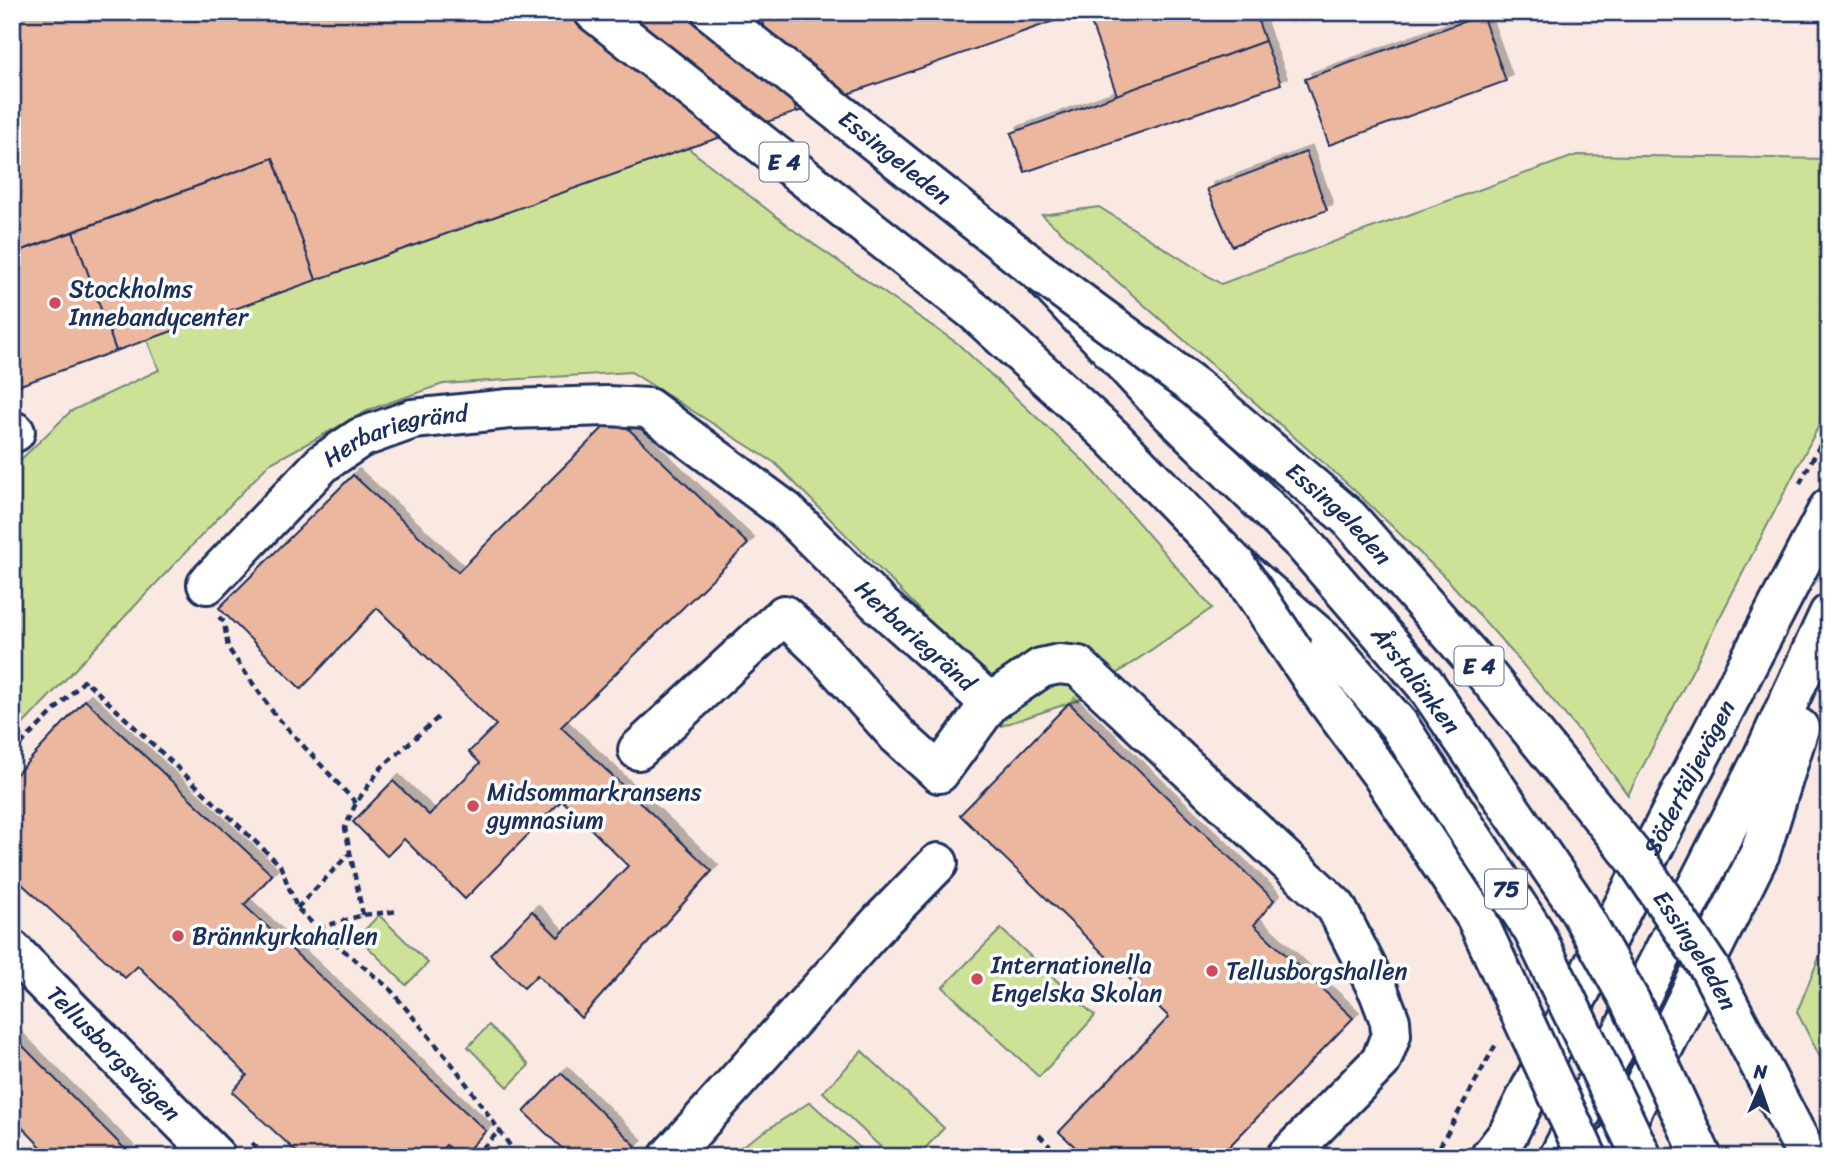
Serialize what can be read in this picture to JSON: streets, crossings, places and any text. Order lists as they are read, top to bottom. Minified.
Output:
{"streets":{"main road":["Essingeleden","E 4","Herbariegränd","Årstalänken","Södertäljevägen","75","Tellusborgsvägen"]},"crossings":[["Essingeleden","Årstalänken"],["E 4","Årstalänken"]],"places":["Stockholms Innebandycenter","Midsommarkransens gymnasium","Brännkyrkahallen","Tellusborgshallen","Internationella Engelska Skolan"],"north":"top"}
